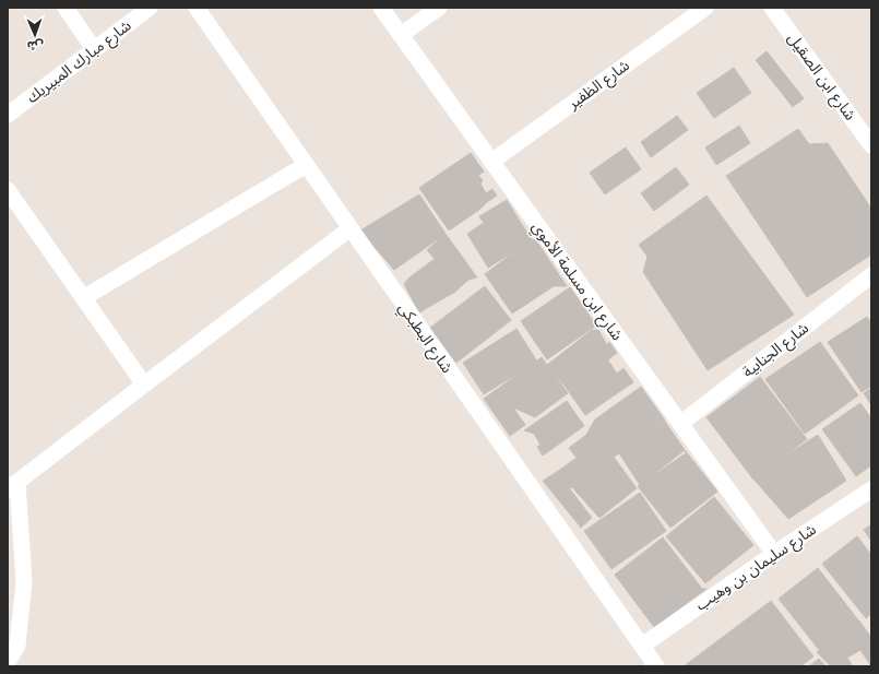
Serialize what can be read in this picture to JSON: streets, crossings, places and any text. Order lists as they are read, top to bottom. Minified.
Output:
{"streets":{"street":["شارع مبارك المبيريك","شارع ابن الصقيل","شارع الظفير","شارع ابن مسلمة الأموي","شارع البطبكي","شارع الجنابية","شارع سليمان بن وهيب"]},"crossings":[["شارع الظفير","شارع ابن مسلمة الأموي"],["شارع ابن مسلمة الأموي","شارع الجنابية"],["شارع ابن مسلمة الأموي","شارع سليمان بن وهيب"],["شارع البطبكي","شارع سليمان بن وهيب"]],"north":"bottom"}
